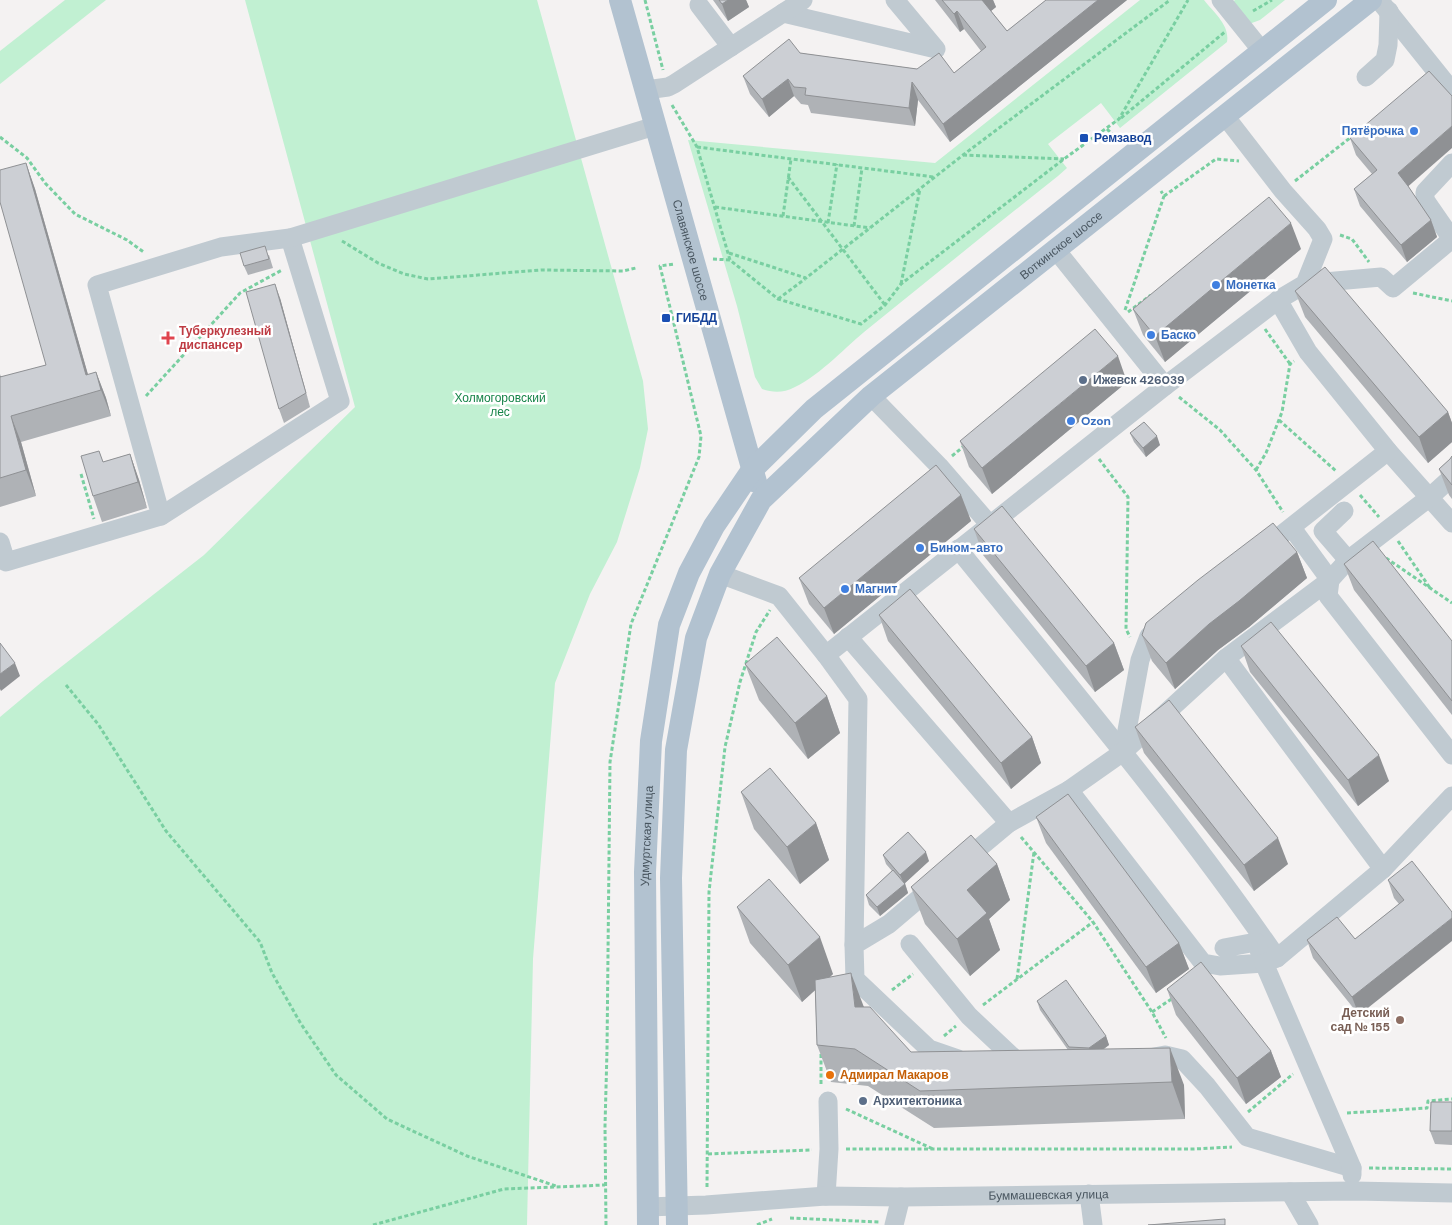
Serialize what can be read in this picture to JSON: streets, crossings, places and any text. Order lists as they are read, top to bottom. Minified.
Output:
{"streets":{"main road":["Воткинское шоссе","Славянское шоссе","Удмуртская улица"],"street":["Буммашевская улица"]},"crossings":[["Воткинское шоссе","Славянское шоссе"],["Воткинское шоссе","Удмуртская улица"],["Славянское шоссе","Удмуртская улица"],["Удмуртская улица","Буммашевская улица"]],"parks":["Холмогоровский лес"],"places":{"other":["Пятёрочка","Монетка","Баско","Ижевск 426039","Ozon","Бином-авто","Магнит","Детский сад № 155","Адмирал Макаров","Архитектоника"],"transit":["Ремзавод","ГИБДД"],"health":["Туберкулезный диспансер"]}}
